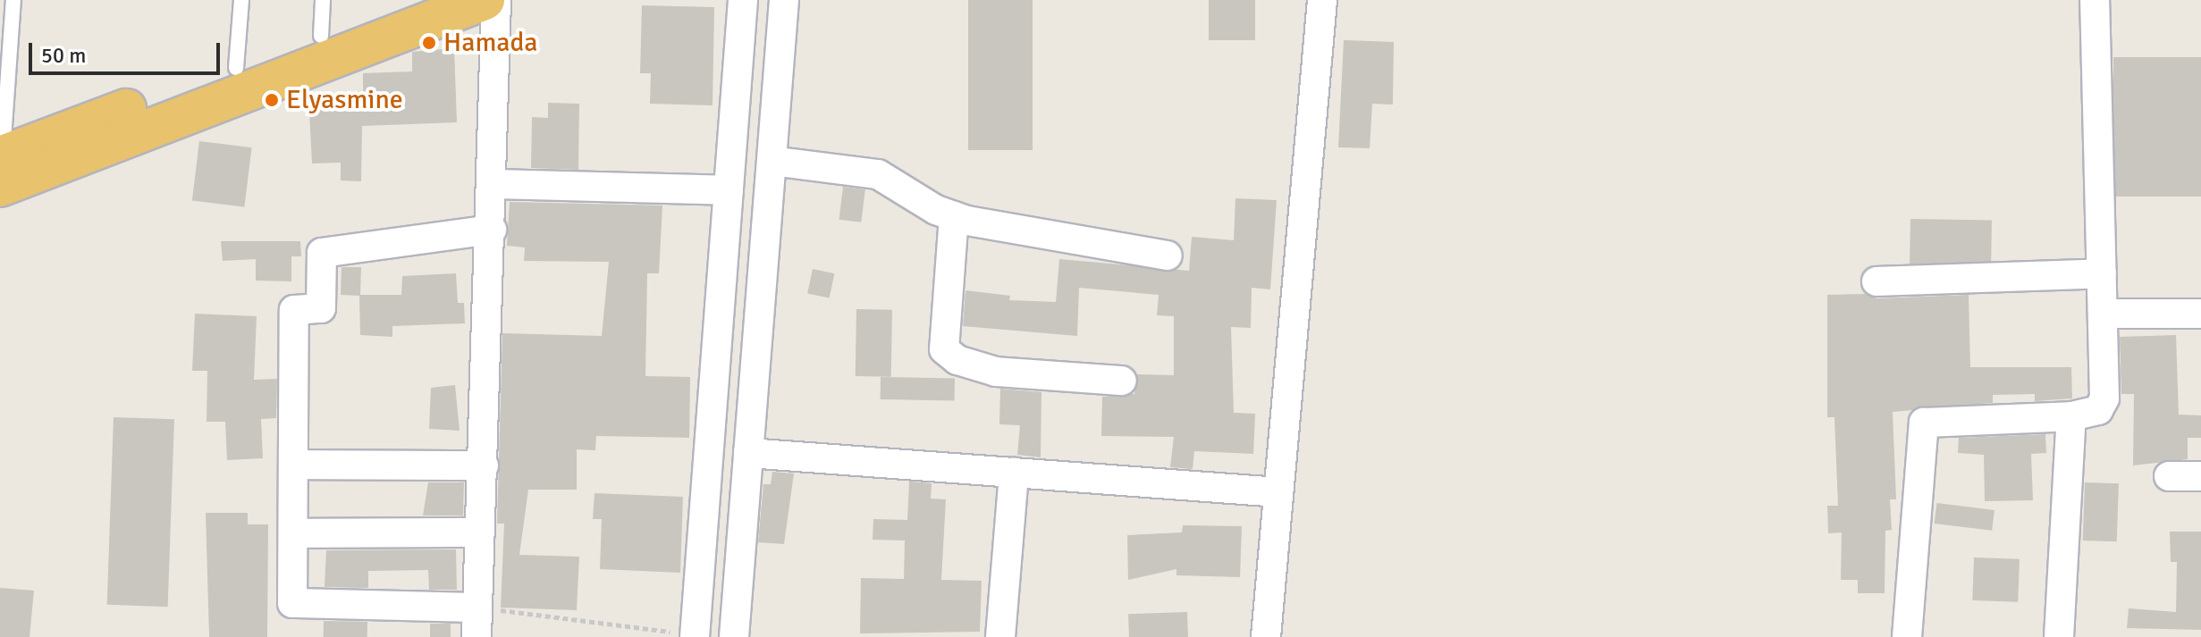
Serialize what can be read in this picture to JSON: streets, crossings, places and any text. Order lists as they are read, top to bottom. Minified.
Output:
{"places":["Hamada","Elyasmine"],"scale_bar":"50 m"}
